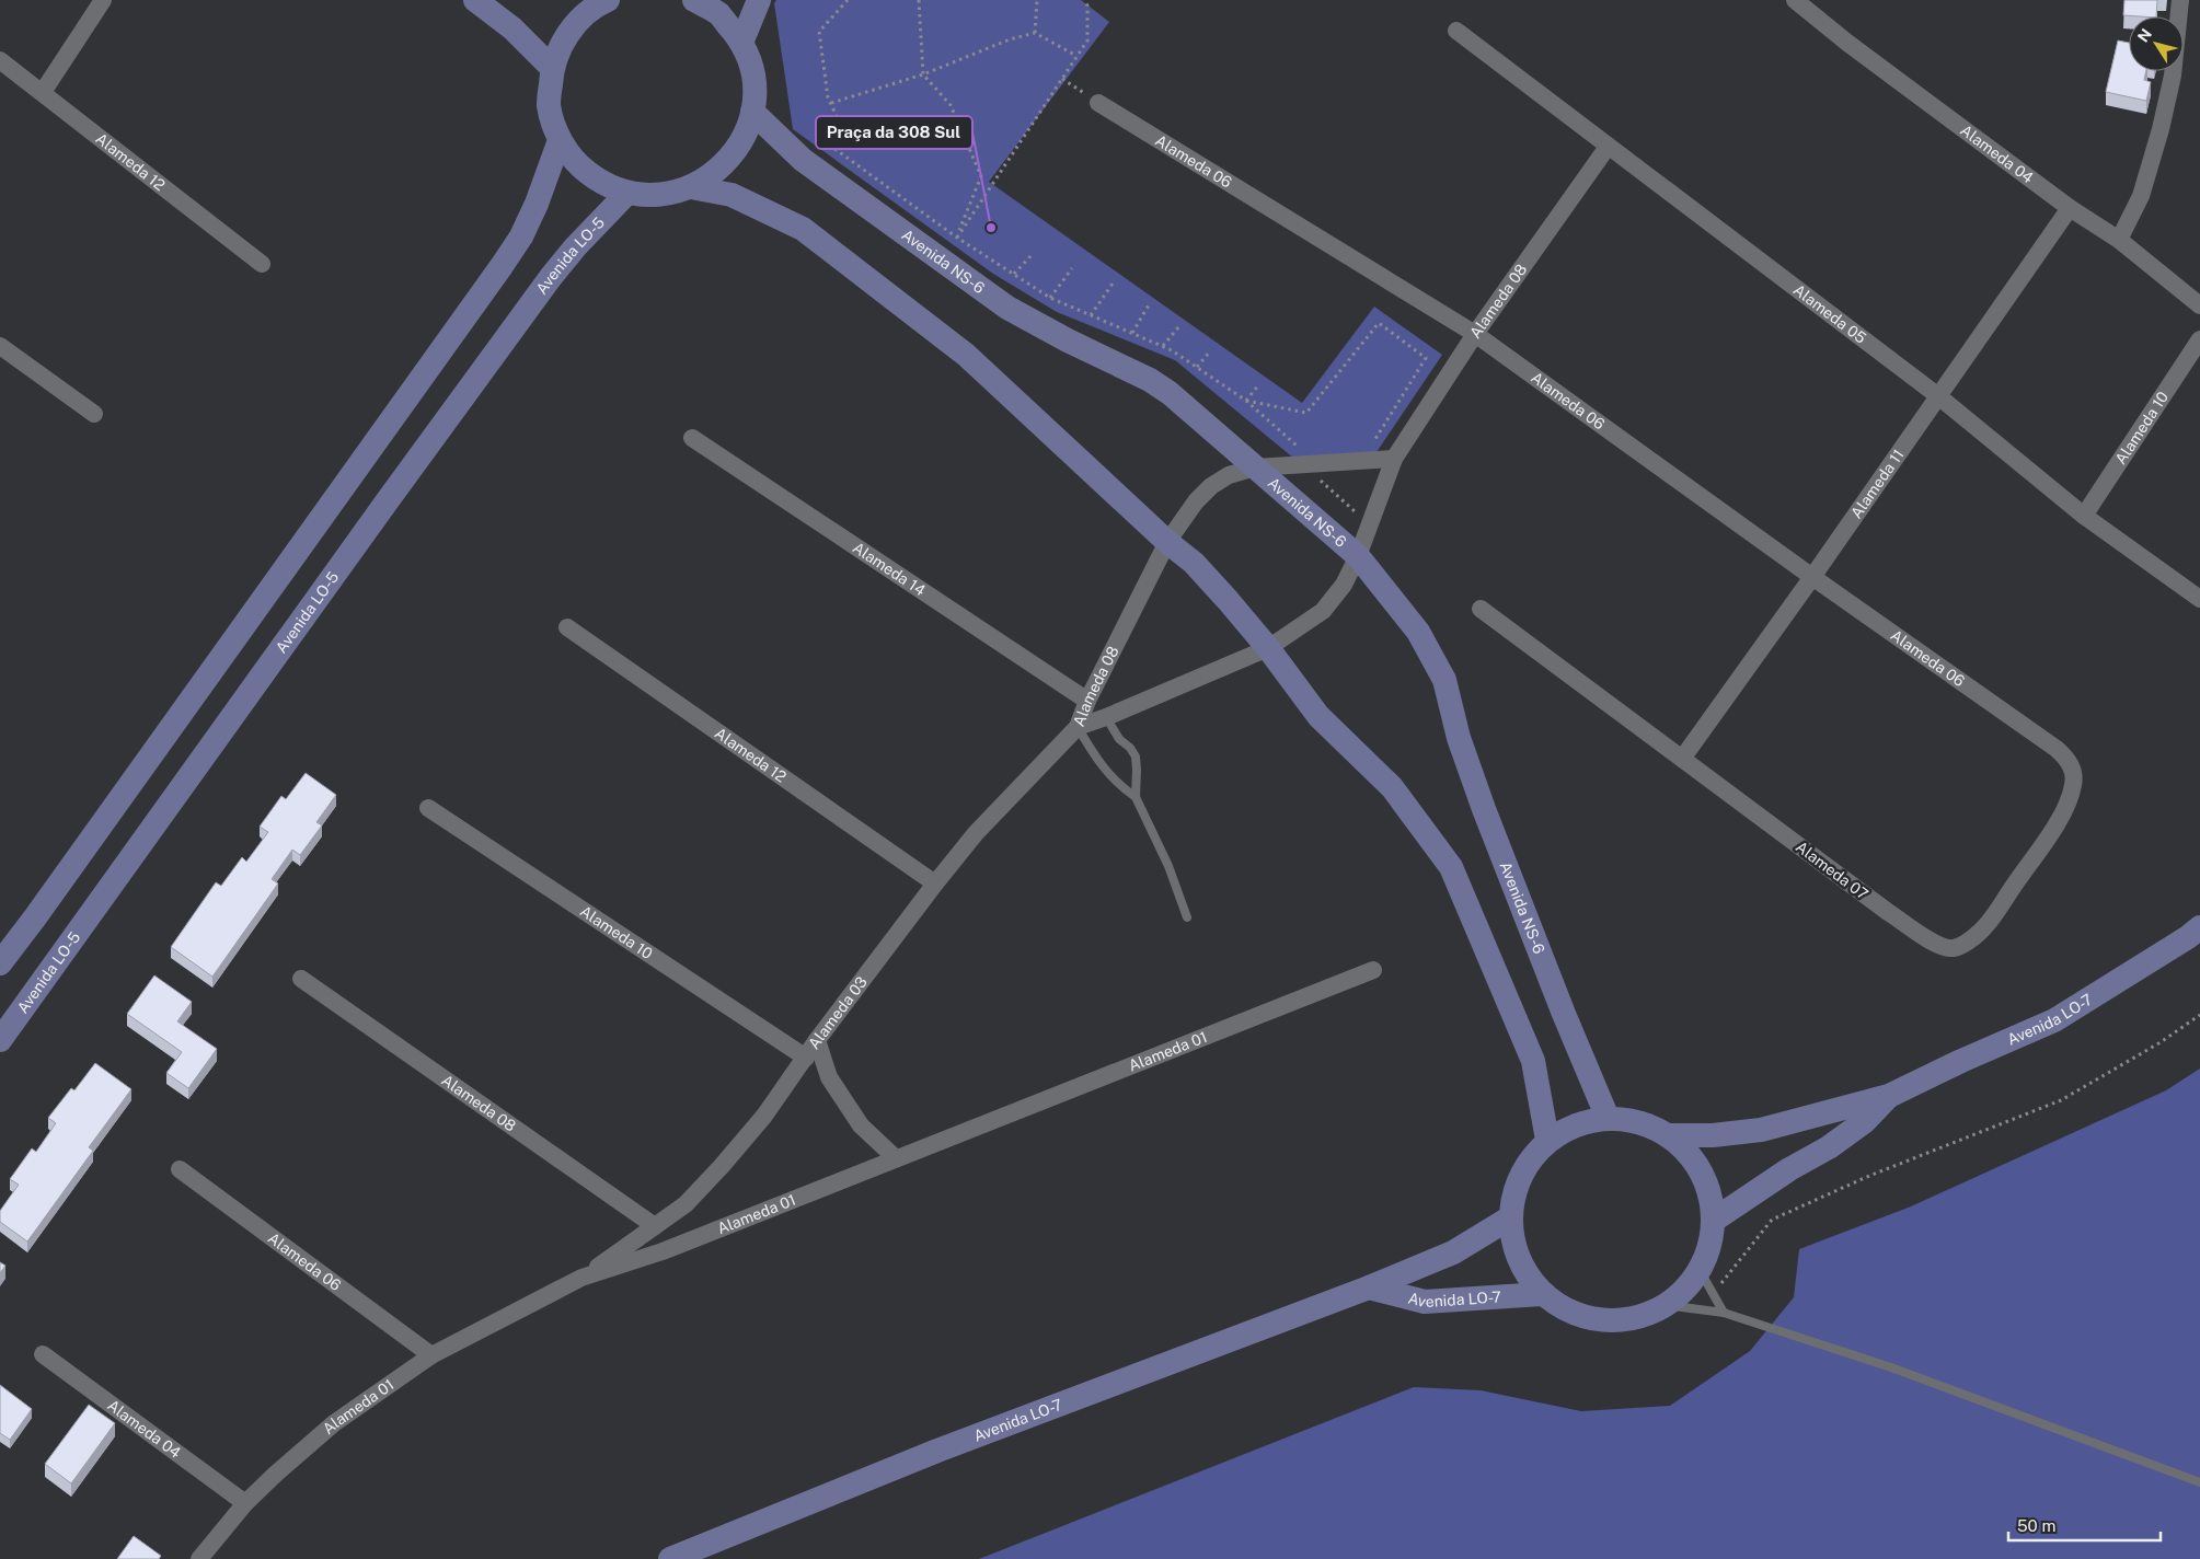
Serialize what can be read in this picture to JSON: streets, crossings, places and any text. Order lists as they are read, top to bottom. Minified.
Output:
{"streets":{"street":["Alameda 04","Alameda 06","Alameda 12","Avenida LO-5","Avenida NS-6","Alameda 08","Alameda 05","Alameda 10","Alameda 11","Alameda 14","Alameda 07","Alameda 03","Avenida LO-7","Alameda 01"]},"crossings":[["Alameda 04","Alameda 11"],["Alameda 04","Alameda 01"],["Alameda 06","Alameda 08"],["Alameda 06","Alameda 11"],["Alameda 06","Alameda 07"],["Alameda 06","Alameda 01"],["Alameda 12","Alameda 03"],["Avenida NS-6","Alameda 08"],["Alameda 08","Alameda 05"],["Alameda 08","Alameda 14"],["Alameda 08","Alameda 03"],["Alameda 05","Alameda 10"],["Alameda 05","Alameda 11"],["Alameda 10","Alameda 03"],["Alameda 11","Alameda 07"],["Alameda 03","Alameda 01"]],"places":["Praça da 308 Sul"],"scale_bar":"50 m","north":"top left"}
